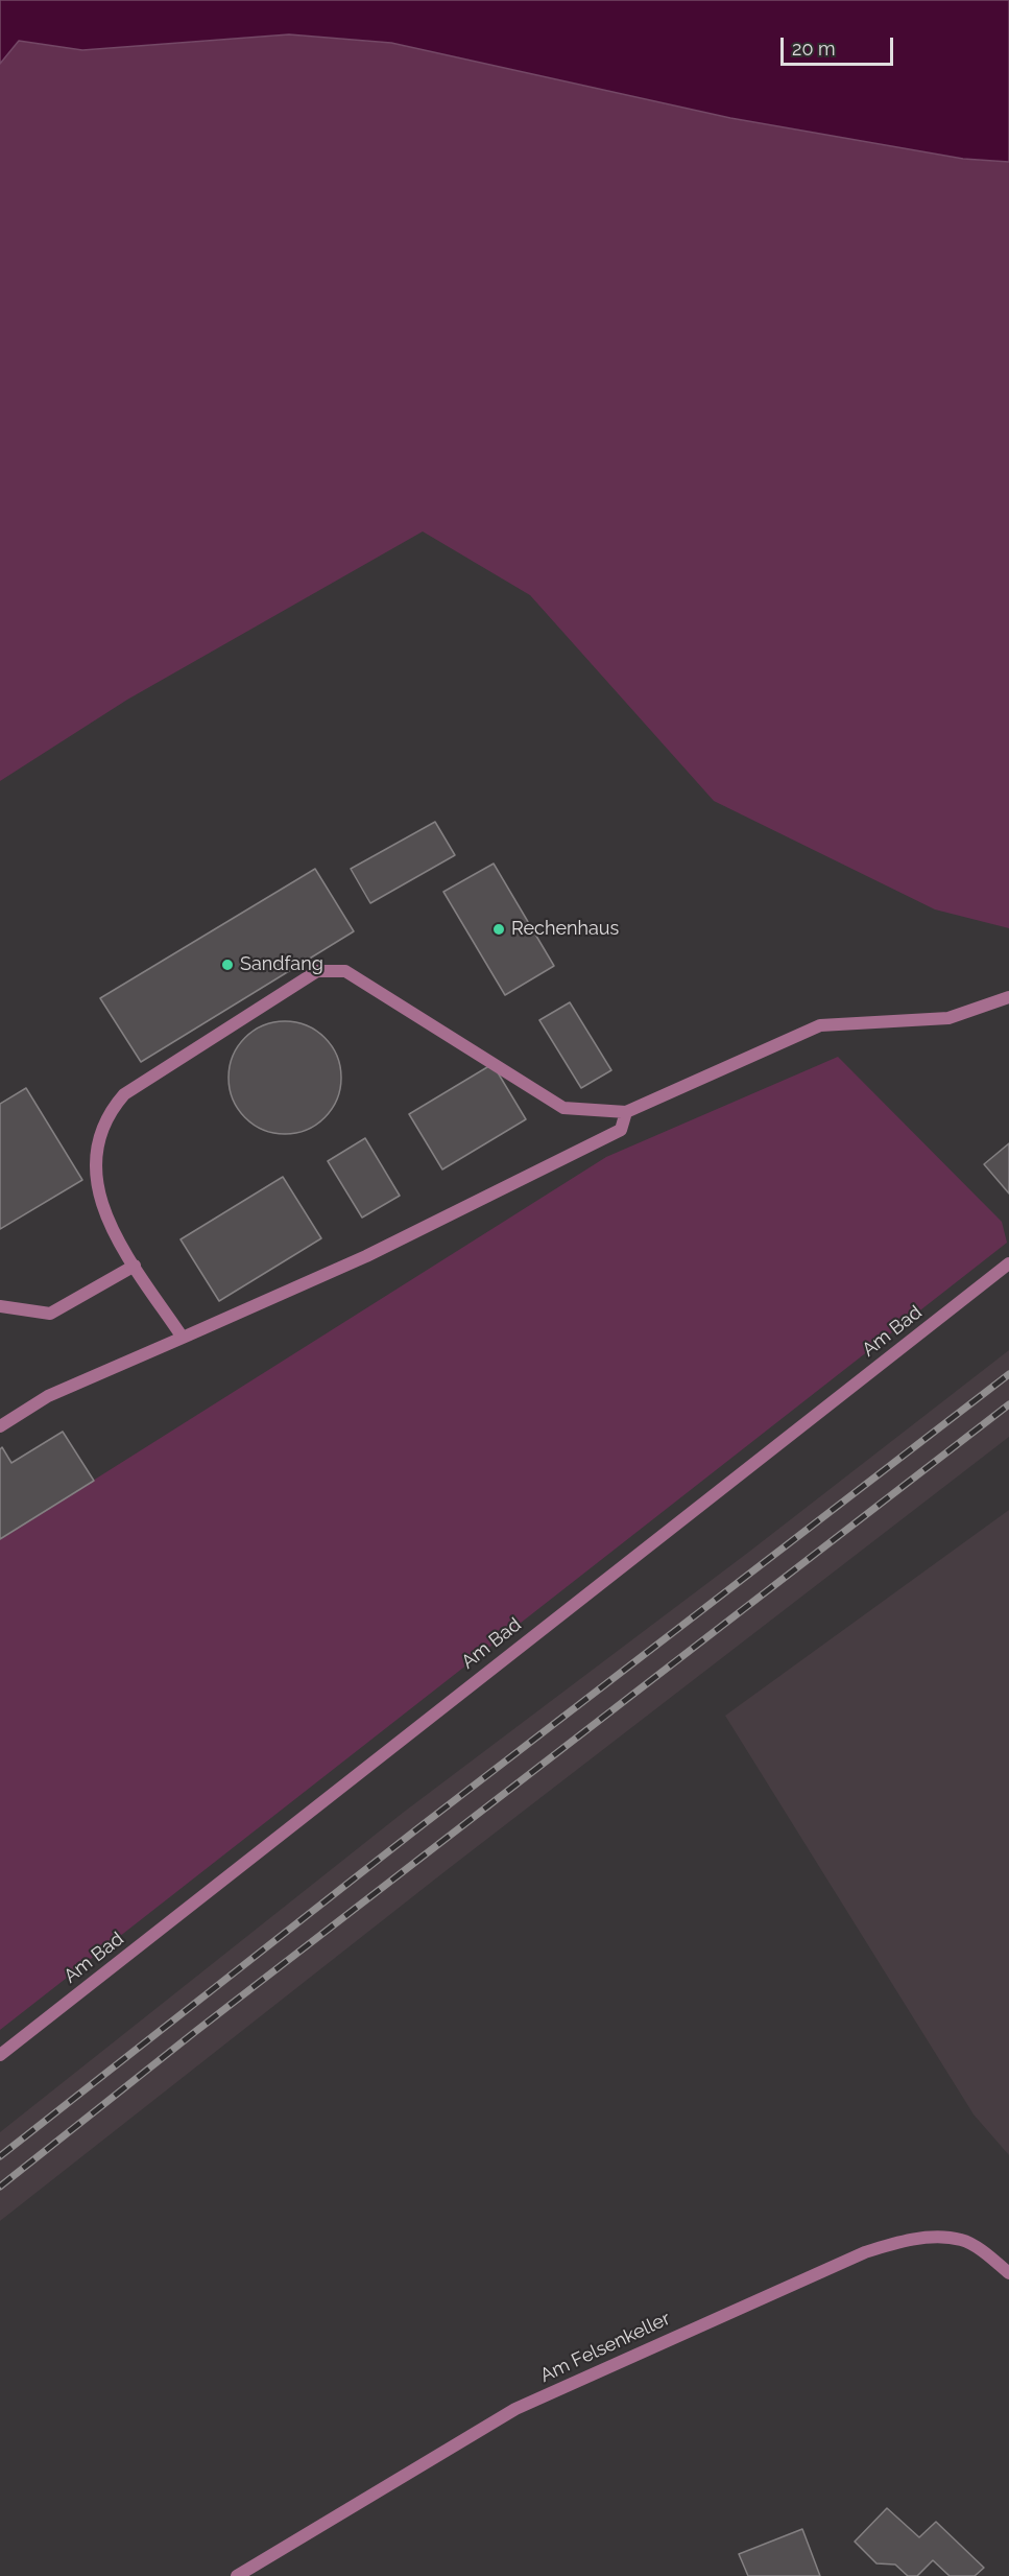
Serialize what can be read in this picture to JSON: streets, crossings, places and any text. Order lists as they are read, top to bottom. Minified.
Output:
{"streets":{"street":["Am Bad","Am Felsenkeller"]},"places":["Rechenhaus","Sandfang"],"scale_bar":"20 m"}
